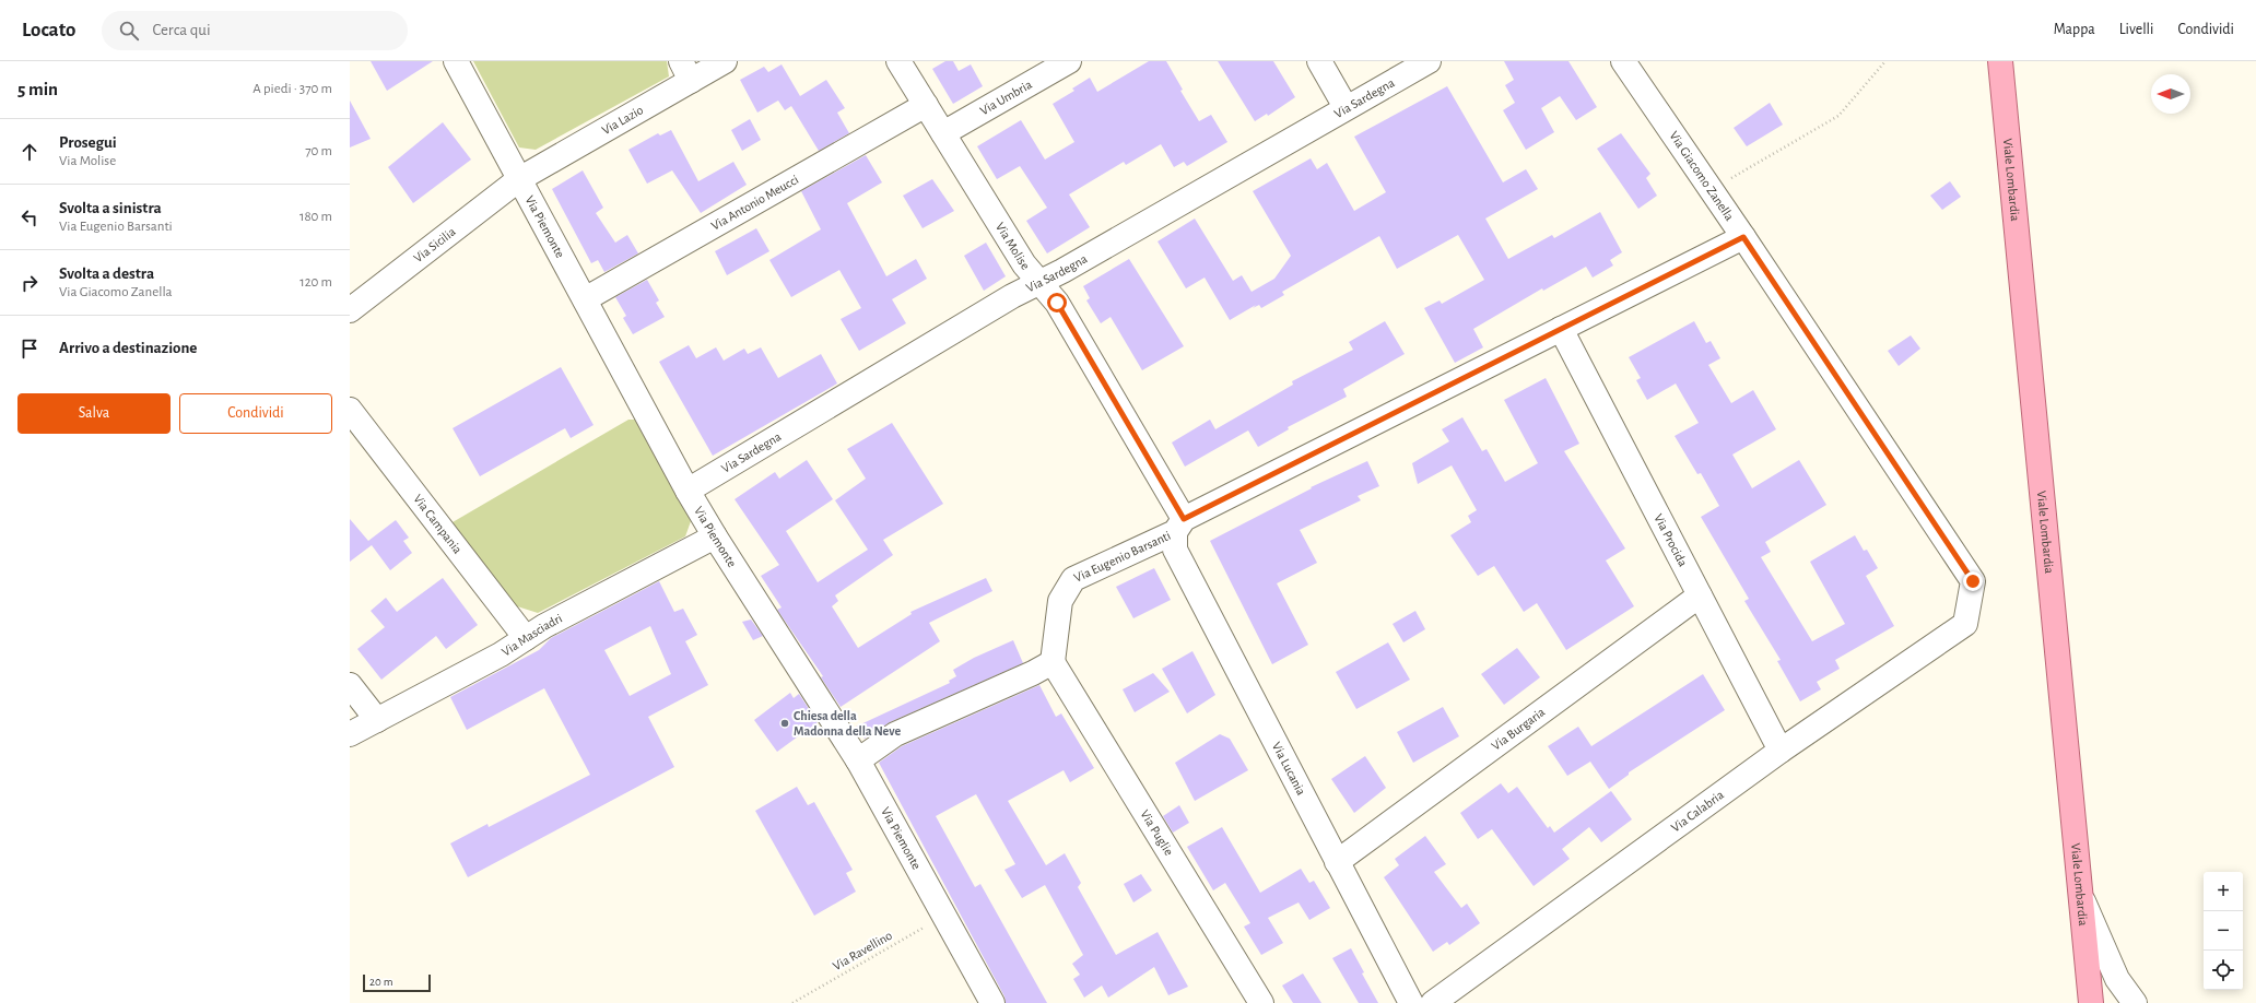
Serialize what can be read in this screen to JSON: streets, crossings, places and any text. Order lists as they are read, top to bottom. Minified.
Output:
{"streets":{"main road":["Viale Lombardia"],"street":["Via Umbria","Via Sardegna","Via Lazio","Via Giacomo Zanella","Via Antonio Meucci","Via Piemonte","Via Sicilia","Via Molise","Via Campania","Via Procida","Via Eugenio Barsanti","Via Masciadri","Via Burgaria","Via Lucania","Via Calabria","Via Puglie"],"path":["Via Ravellino"]},"crossings":[["Via Umbria","Via Molise"],["Via Sardegna","Via Piemonte"],["Via Sardegna","Via Molise"],["Via Lazio","Via Piemonte"],["Via Lazio","Via Sicilia"],["Via Giacomo Zanella","Via Eugenio Barsanti"],["Via Giacomo Zanella","Via Calabria"],["Via Antonio Meucci","Via Piemonte"],["Via Antonio Meucci","Via Molise"],["Via Piemonte","Via Sicilia"],["Via Piemonte","Via Masciadri"],["Via Piemonte","Via Ravellino"],["Via Molise","Via Eugenio Barsanti"],["Via Molise","Via Lucania"],["Via Campania","Via Masciadri"],["Via Procida","Via Eugenio Barsanti"],["Via Procida","Via Burgaria"],["Via Procida","Via Calabria"],["Via Eugenio Barsanti","Via Lucania"],["Via Eugenio Barsanti","Via Puglie"],["Via Burgaria","Via Lucania"]],"places":["Chiesa della Madonna della Neve"],"scale_bar":"20 m","north":"left","page":{"header":"Locato","search":"Cerca qui","nav":["Mappa","Livelli","Condividi"],"heading":["5 min","A piedi · 370 m"],"list":[["Prosegui","Via Molise","70 m"],["Svolta a sinistra","Via Eugenio Barsanti","180 m"],["Svolta a destra","Via Giacomo Zanella","120 m"],"Arrivo a destinazione"],"buttons":["Salva","Condividi"],"map_buttons":["+","−"],"scale":"20 m"}}
